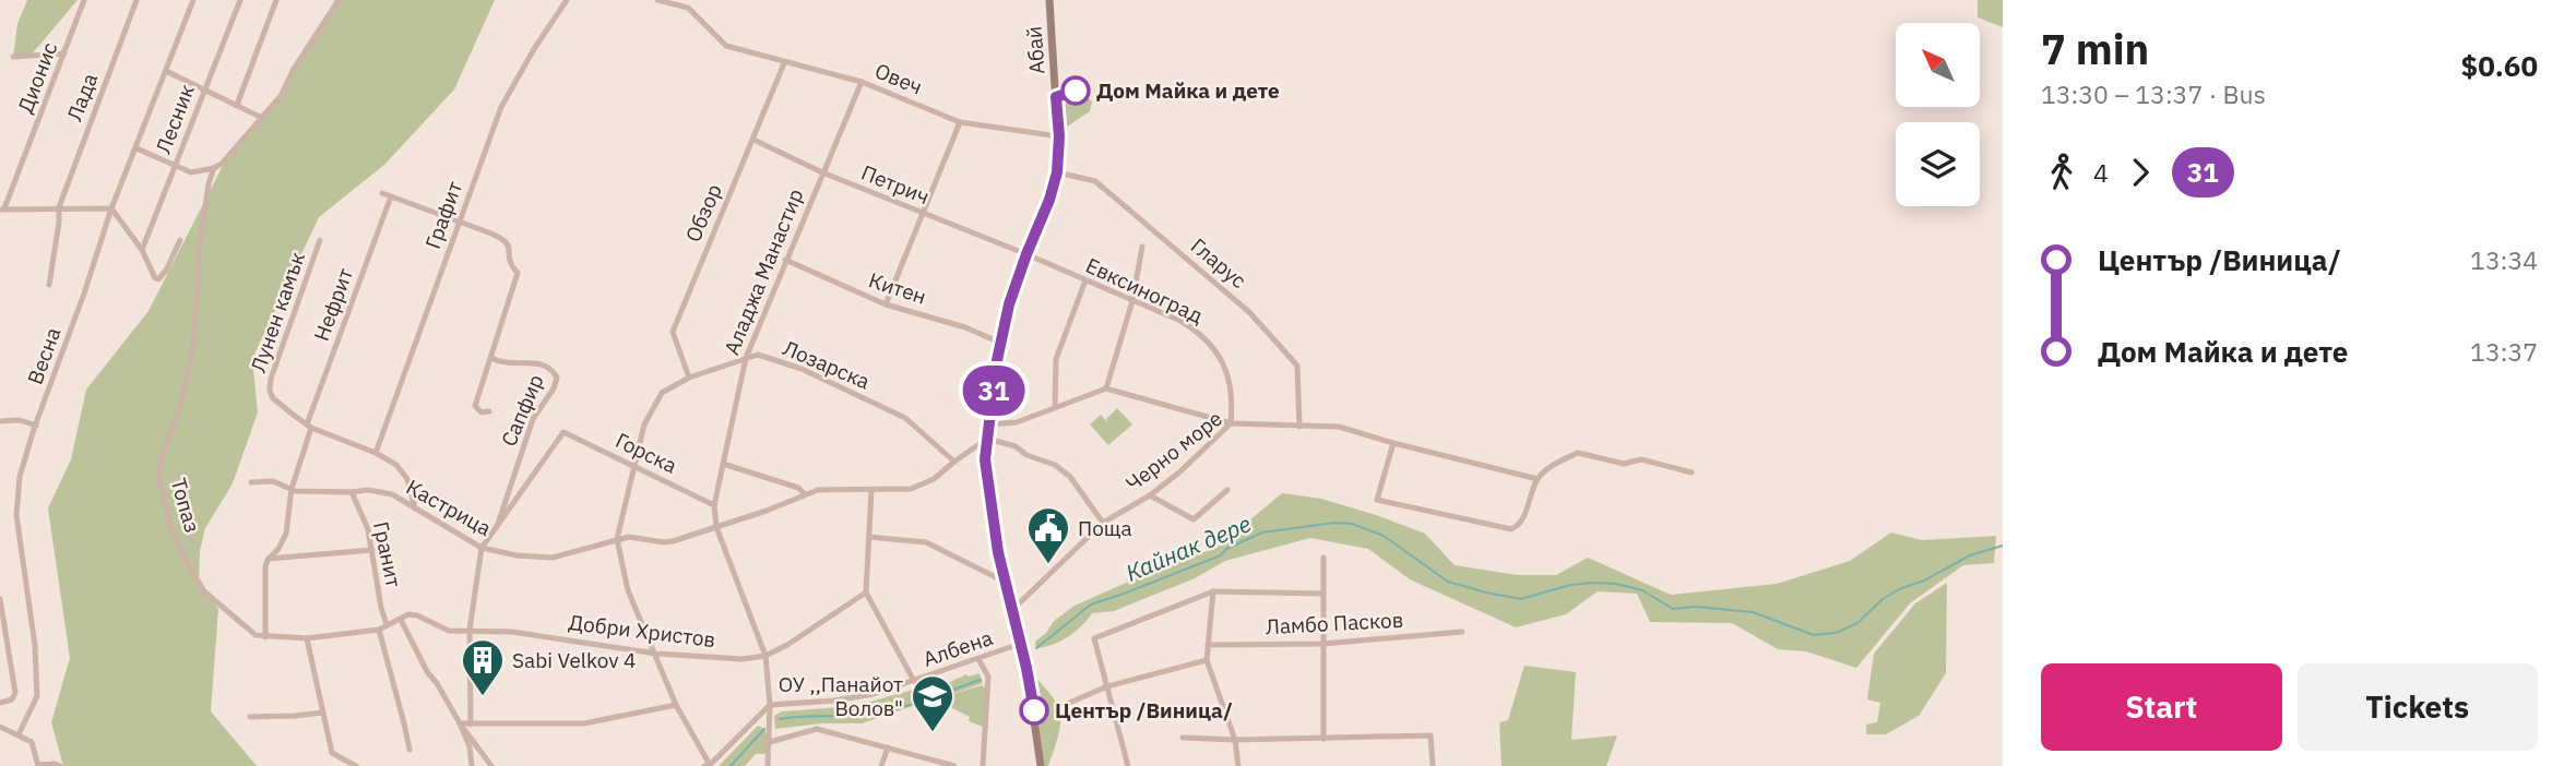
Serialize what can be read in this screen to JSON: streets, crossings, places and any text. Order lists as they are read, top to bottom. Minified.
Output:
{"streets":{"street":["Абай","Дионис","Овеч","Лада","Лесник","Петрич","Обзор","Графит","Гларус","Аладжа Манастир","Китен","Евксиноград","Нефрит","Лунен камък","Весна","Лозарска","Сапфир","Черно море","Горска","Топаз","Кастрица","Гранит","Ламбо Пасков","Добри Христов","Албена"]},"crossings":[["Абай","Овеч"],["Абай","Петрич"],["Абай","Гларус"],["Абай","Китен"],["Абай","Евксиноград"],["Абай","Черно море"],["Абай","Кастрица"],["Абай","Албена"],["Овеч","Обзор"],["Овеч","Аладжа Манастир"],["Петрич","Обзор"],["Петрич","Аладжа Манастир"],["Петрич","Евксиноград"],["Обзор","Лозарска"],["Гларус","Черно море"],["Аладжа Манастир","Китен"],["Аладжа Манастир","Лозарска"],["Аладжа Манастир","Горска"],["Аладжа Манастир","Кастрица"],["Аладжа Манастир","Добри Христов"],["Аладжа Манастир","Албена"],["Евксиноград","Черно море"],["Нефрит","Лунен камък"],["Нефрит","Топаз"],["Нефрит","Кастрица"],["Лозарска","Горска"],["Лозарска","Кастрица"],["Сапфир","Горска"],["Топаз","Гранит"],["Топаз","Добри Христов"],["Кастрица","Гранит"]],"water":["Кайнак дере"],"places":{"other":["Дом Майка и дете","Център /Виница/"],"public building":["Поща"],"building":["Sabi Velkov 4"],"school or university":["ОУ ,,Панайот Волов\""]},"lines":["bus line 31"],"north":"top left","page":{"on_map":"31","heading":["7 min","13:30 – 13:37 · Bus","$0.60"],"legs":["4","31"],"list":[{"name":"Център /Виница/","value":"13:34"},{"name":"Дом Майка и дете","value":"13:37"}],"buttons":["Start","Tickets"]}}
